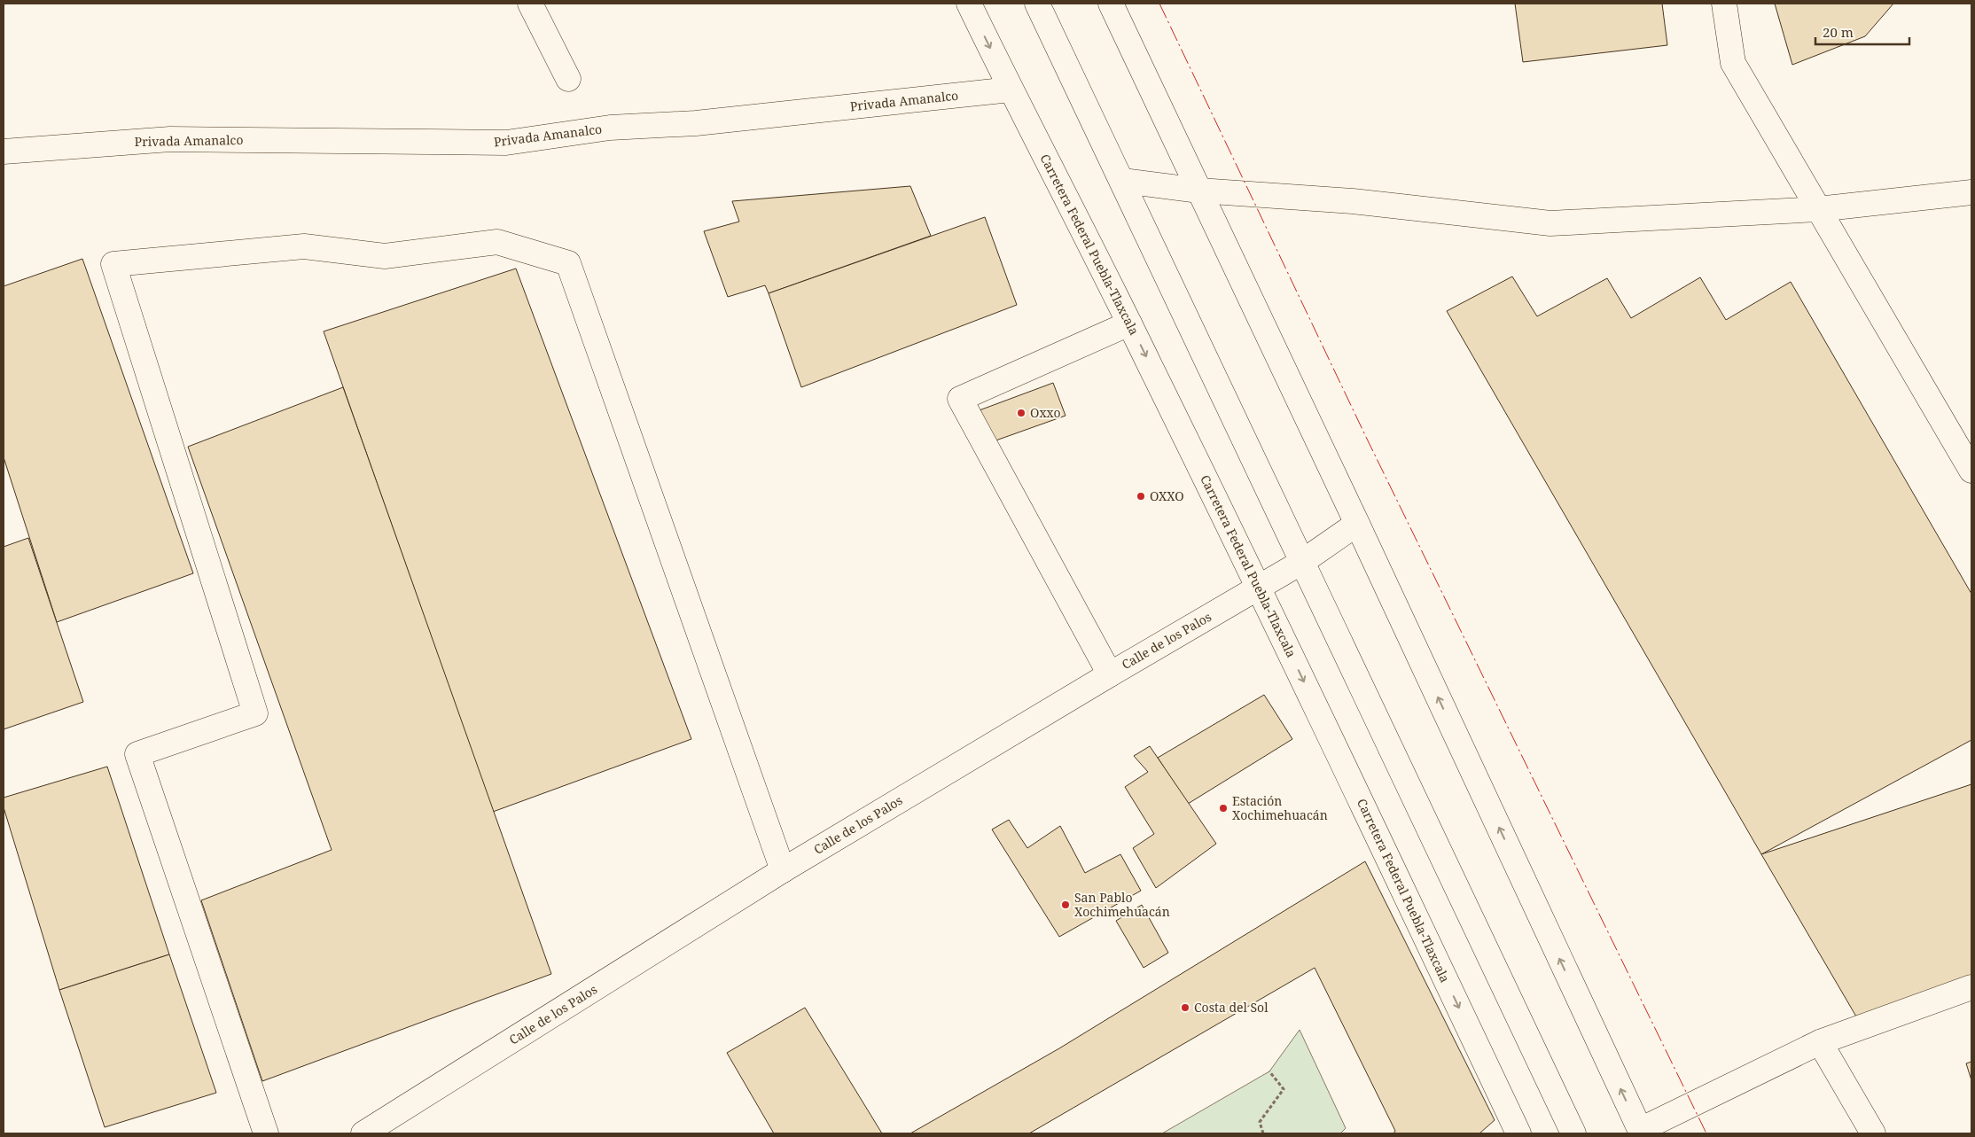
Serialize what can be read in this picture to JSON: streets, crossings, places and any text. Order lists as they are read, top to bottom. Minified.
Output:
{"streets":{"main road":["Privada Amanalco","Carretera Federal Puebla-Tlaxcala","Calle de los Palos"]},"crossings":[["Privada Amanalco","Carretera Federal Puebla-Tlaxcala"],["Carretera Federal Puebla-Tlaxcala","Calle de los Palos"]],"places":["Oxxo","OXXO","Estación Xochimehuacán","San Pablo Xochimehuacán","Costa del Sol"],"scale_bar":"20 m"}
